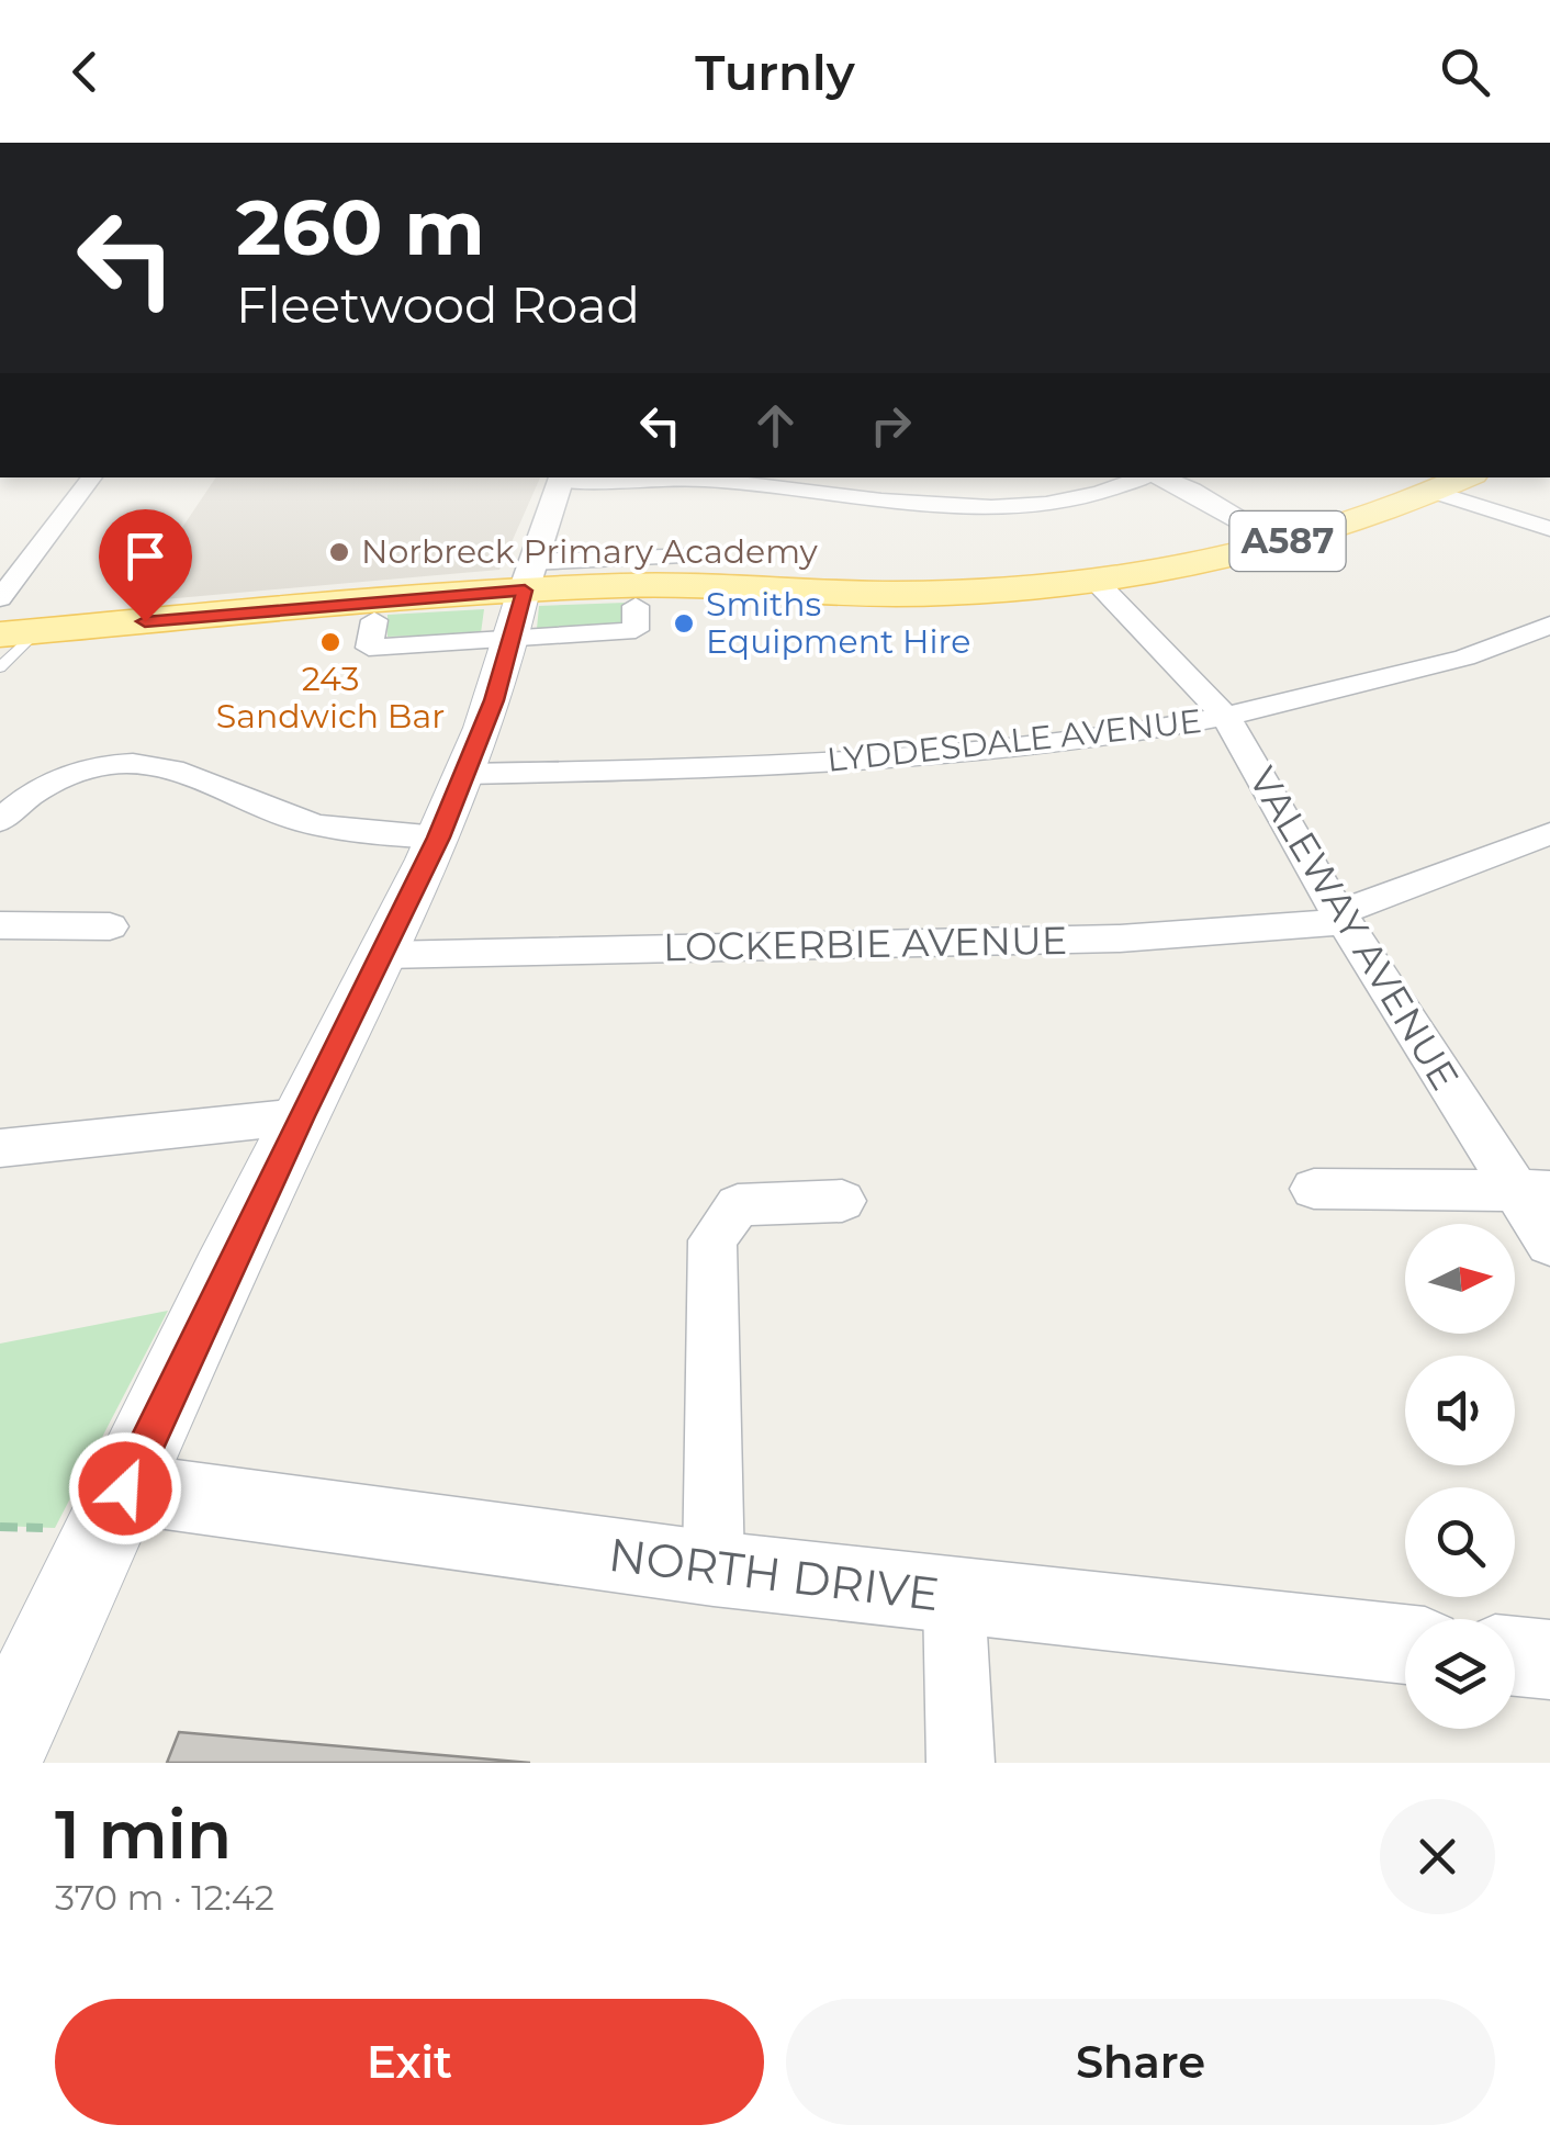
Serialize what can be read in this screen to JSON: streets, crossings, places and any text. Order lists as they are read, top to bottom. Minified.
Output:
{"streets":{"main road":["A587"],"street":["LYDDESDALE AVENUE","VALEWAY AVENUE","LOCKERBIE AVENUE","NORTH DRIVE"]},"crossings":[["A587","VALEWAY AVENUE"],["LYDDESDALE AVENUE","VALEWAY AVENUE"],["VALEWAY AVENUE","LOCKERBIE AVENUE"]],"places":["Norbreck Primary Academy","Smiths Equipment Hire","243 Sandwich Bar"],"north":"right","page":{"header":"Turnly","turn":["260 m","Fleetwood Road"],"heading":["1 min","370 m · 12:42"],"buttons":["Exit","Share"]}}
